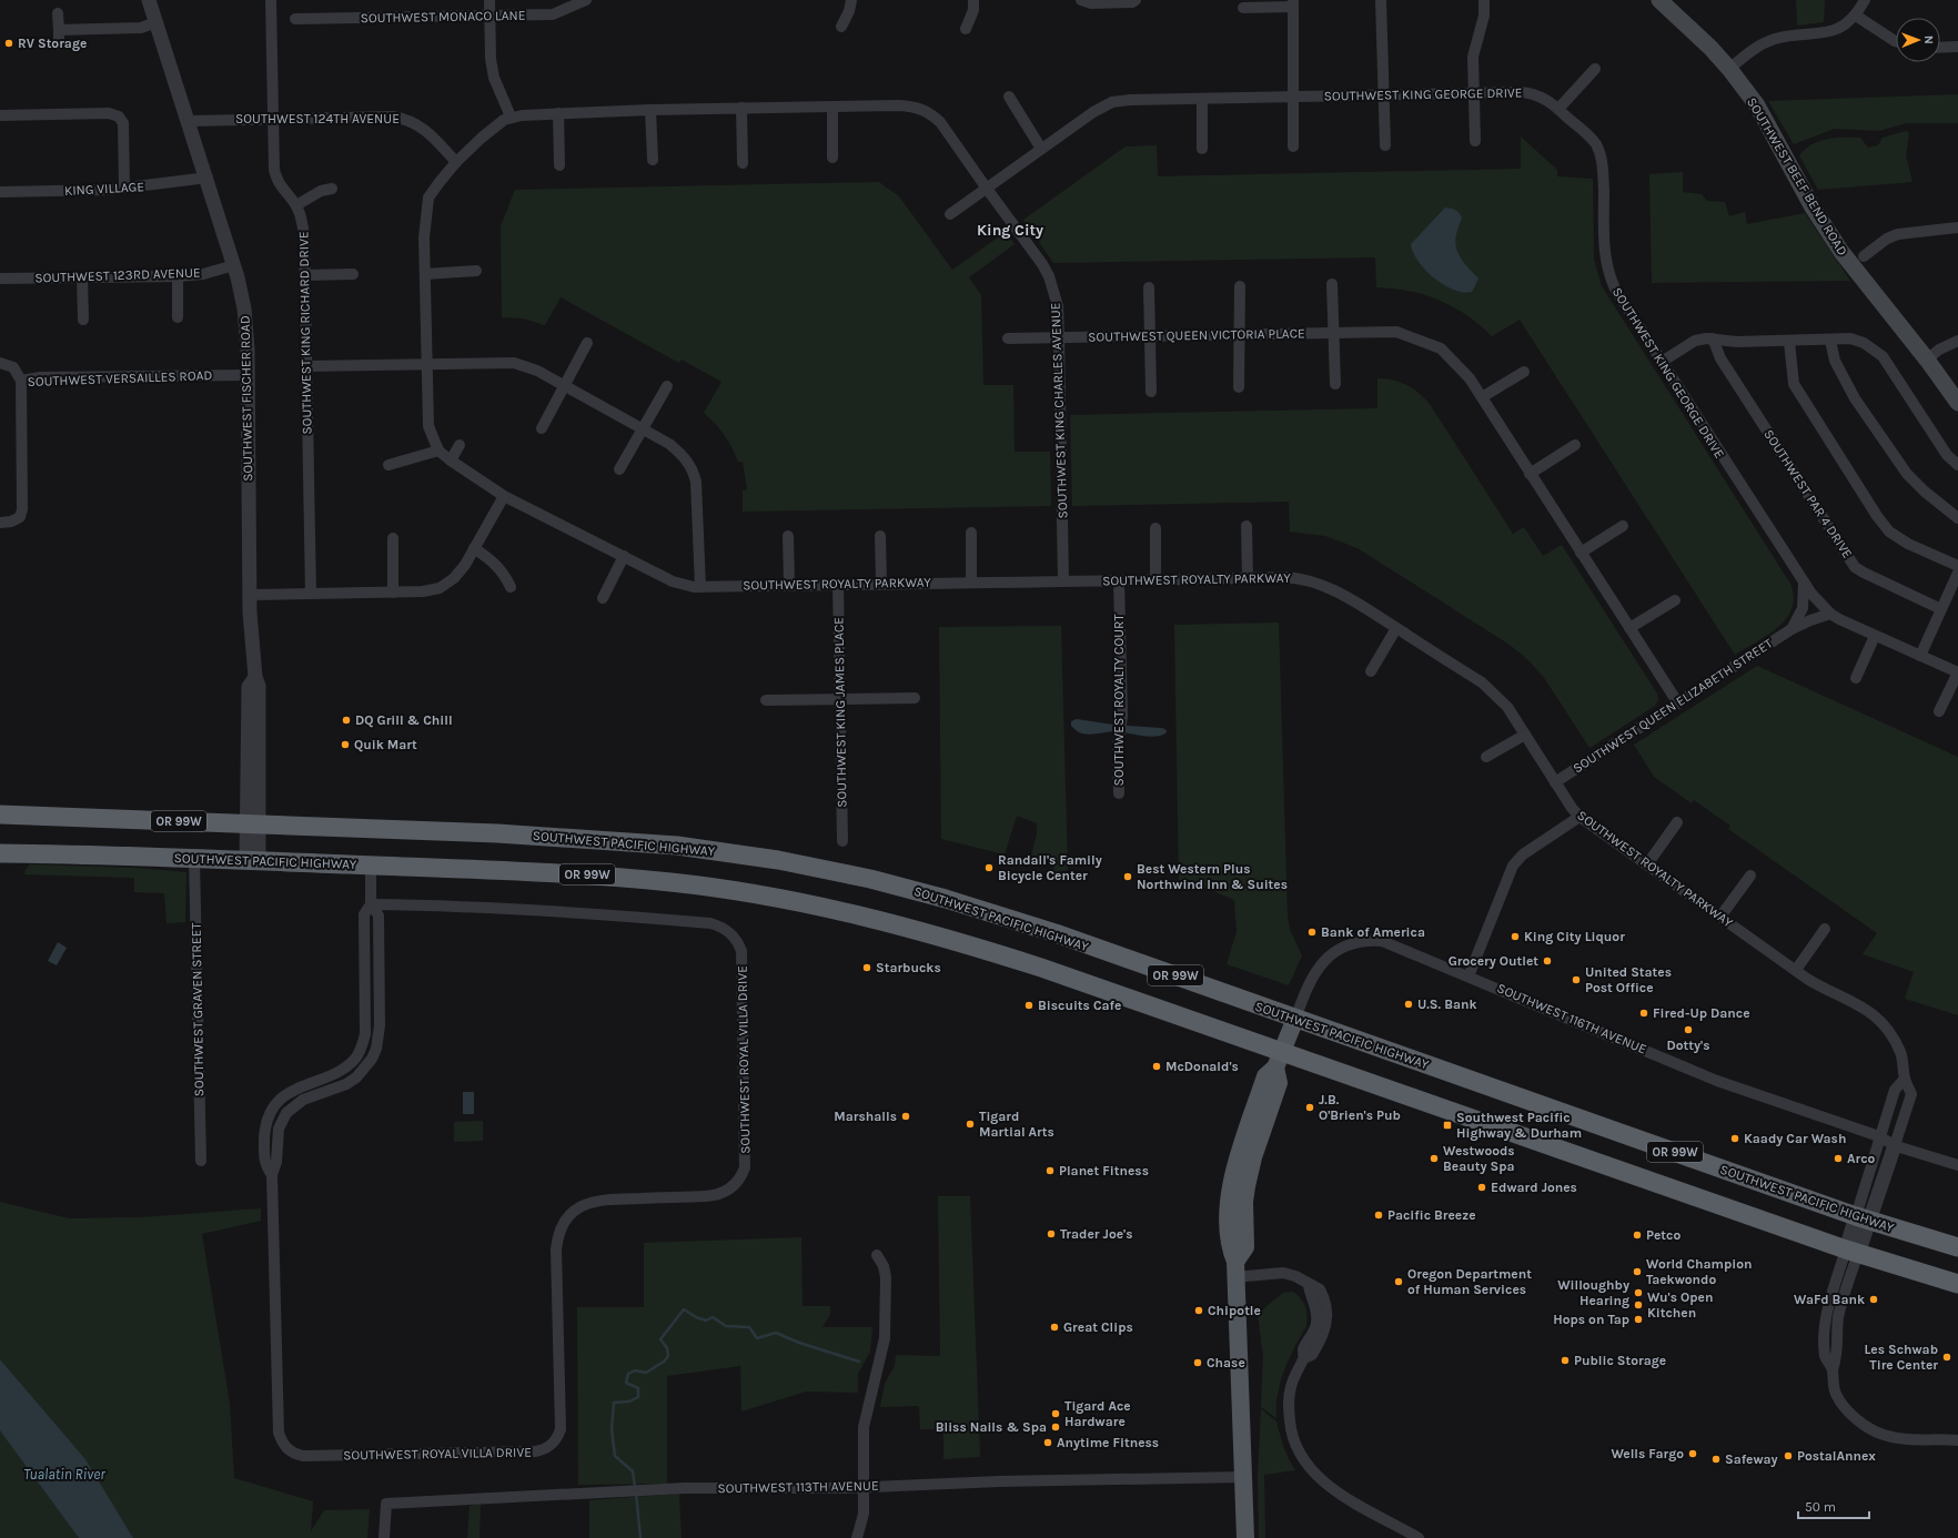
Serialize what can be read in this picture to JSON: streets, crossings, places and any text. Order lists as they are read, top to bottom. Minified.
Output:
{"streets":{"highway":["OR 99W","SOUTHWEST PACIFIC HIGHWAY"],"main road":["SOUTHWEST BEEF BEND ROAD"],"street":["SOUTHWEST MONACO LANE","SOUTHWEST KING GEORGE DRIVE","SOUTHWEST 124TH AVENUE","KING VILLAGE","SOUTHWEST 123RD AVENUE","SOUTHWEST KING RICHARD DRIVE","SOUTHWEST QUEEN VICTORIA PLACE","SOUTHWEST VERSAILLES ROAD","SOUTHWEST FISCHER ROAD","SOUTHWEST KING CHARLES AVENUE","SOUTHWEST PAR 4 DRIVE","SOUTHWEST ROYALTY PARKWAY","SOUTHWEST ROYALTY COURT","SOUTHWEST QUEEN ELIZABETH STREET","SOUTHWEST KING JAMES PLACE","SOUTHWEST GRAVEN STREET","SOUTHWEST 116TH AVENUE","SOUTHWEST ROYAL VILLA DRIVE","SOUTHWEST 113TH AVENUE"]},"crossings":[["SOUTHWEST KING GEORGE DRIVE","SOUTHWEST KING CHARLES AVENUE"],["SOUTHWEST KING GEORGE DRIVE","SOUTHWEST QUEEN ELIZABETH STREET"],["SOUTHWEST 124TH AVENUE","SOUTHWEST KING RICHARD DRIVE"],["SOUTHWEST 124TH AVENUE","SOUTHWEST FISCHER ROAD"],["KING VILLAGE","SOUTHWEST FISCHER ROAD"],["SOUTHWEST 123RD AVENUE","SOUTHWEST FISCHER ROAD"],["SOUTHWEST QUEEN VICTORIA PLACE","SOUTHWEST KING CHARLES AVENUE"],["SOUTHWEST QUEEN VICTORIA PLACE","SOUTHWEST QUEEN ELIZABETH STREET"],["SOUTHWEST VERSAILLES ROAD","SOUTHWEST FISCHER ROAD"],["SOUTHWEST FISCHER ROAD","SOUTHWEST PACIFIC HIGHWAY"],["SOUTHWEST KING CHARLES AVENUE","SOUTHWEST ROYALTY PARKWAY"],["SOUTHWEST ROYALTY PARKWAY","SOUTHWEST ROYALTY COURT"],["SOUTHWEST ROYALTY PARKWAY","SOUTHWEST QUEEN ELIZABETH STREET"],["SOUTHWEST ROYALTY PARKWAY","SOUTHWEST KING JAMES PLACE"],["SOUTHWEST ROYALTY PARKWAY","SOUTHWEST PACIFIC HIGHWAY"],["SOUTHWEST ROYALTY PARKWAY","SOUTHWEST 116TH AVENUE"],["SOUTHWEST PACIFIC HIGHWAY","SOUTHWEST GRAVEN STREET"],["SOUTHWEST PACIFIC HIGHWAY","SOUTHWEST 116TH AVENUE"],["SOUTHWEST PACIFIC HIGHWAY","SOUTHWEST ROYAL VILLA DRIVE"]],"districts":["King City"],"water":["Tualatin River"],"places":{"other":["RV Storage","DQ Grill & Chill","Quik Mart","Randall's Family Bicycle Center","Best Western Plus Northwind Inn & Suites","Bank of America","King City Liquor","Grocery Outlet","Starbucks","United States Post Office","U.S. Bank","Biscuits Cafe","Fired-Up Dance","Dotty's","McDonald's","J.B. O'Brien's Pub","Marshalls","Tigard Martial Arts","Kaady Car Wash","Westwoods Beauty Spa","Arco","Planet Fitness","Edward Jones","Pacific Breeze","Trader Joe's","Petco","World Champion Taekwondo","Oregon Department of Human Services","Willoughby Hearing","WaFd Bank","Wu's Open Kitchen","Chipotle","Hops on Tap","Great Clips","Les Schwab Tire Center","Public Storage","Chase","Tigard Ace Hardware","Bliss Nails & Spa","Anytime Fitness","Wells Fargo","PostalAnnex","Safeway"],"transit":["Southwest Pacific Highway & Durham"]},"scale_bar":"50 m","north":"right"}
